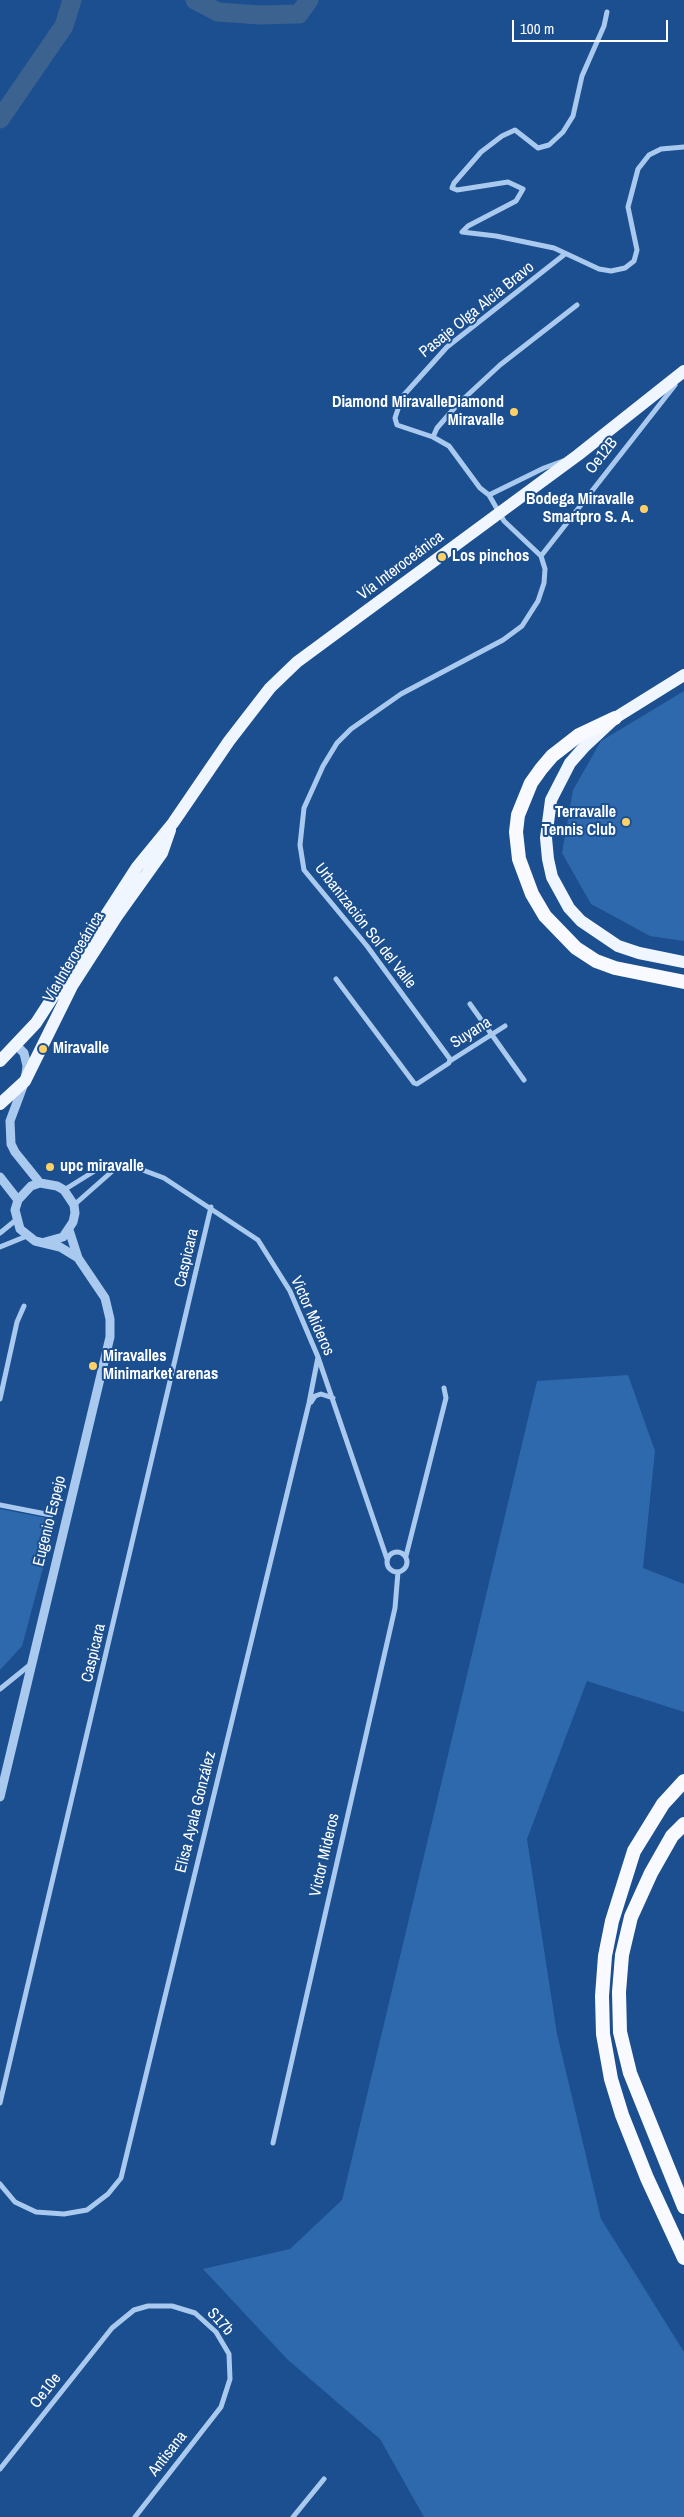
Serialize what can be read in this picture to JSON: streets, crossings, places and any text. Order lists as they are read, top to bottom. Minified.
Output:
{"streets":{"main road":["Vía Interoceánica"],"street":["Pasaje Olga Alcia Bravo","Oe12B","Urbanización Sol del Valle","Suyana","Caspicara","Victor Mideros","Eugenio Espejo","Elisa Ayala González","S17b","Oe10e","Antisana"]},"crossings":[["Pasaje Olga Alcia Bravo","Vía Interoceánica"],["Oe12B","Vía Interoceánica"],["Oe12B","Urbanización Sol del Valle"],["Urbanización Sol del Valle","Suyana"],["Caspicara","Victor Mideros"],["Victor Mideros","Eugenio Espejo"],["Victor Mideros","Elisa Ayala González"],["S17b","Oe10e"],["S17b","Antisana"]],"places":["Diamond MiravalleDiamond Miravalle","Bodega Miravalle Smartpro S. A.","Los pinchos","Terravalle Tennis Club","Miravalle","upc miravalle","Miravalles Minimarket arenas"],"scale_bar":"100 m"}
